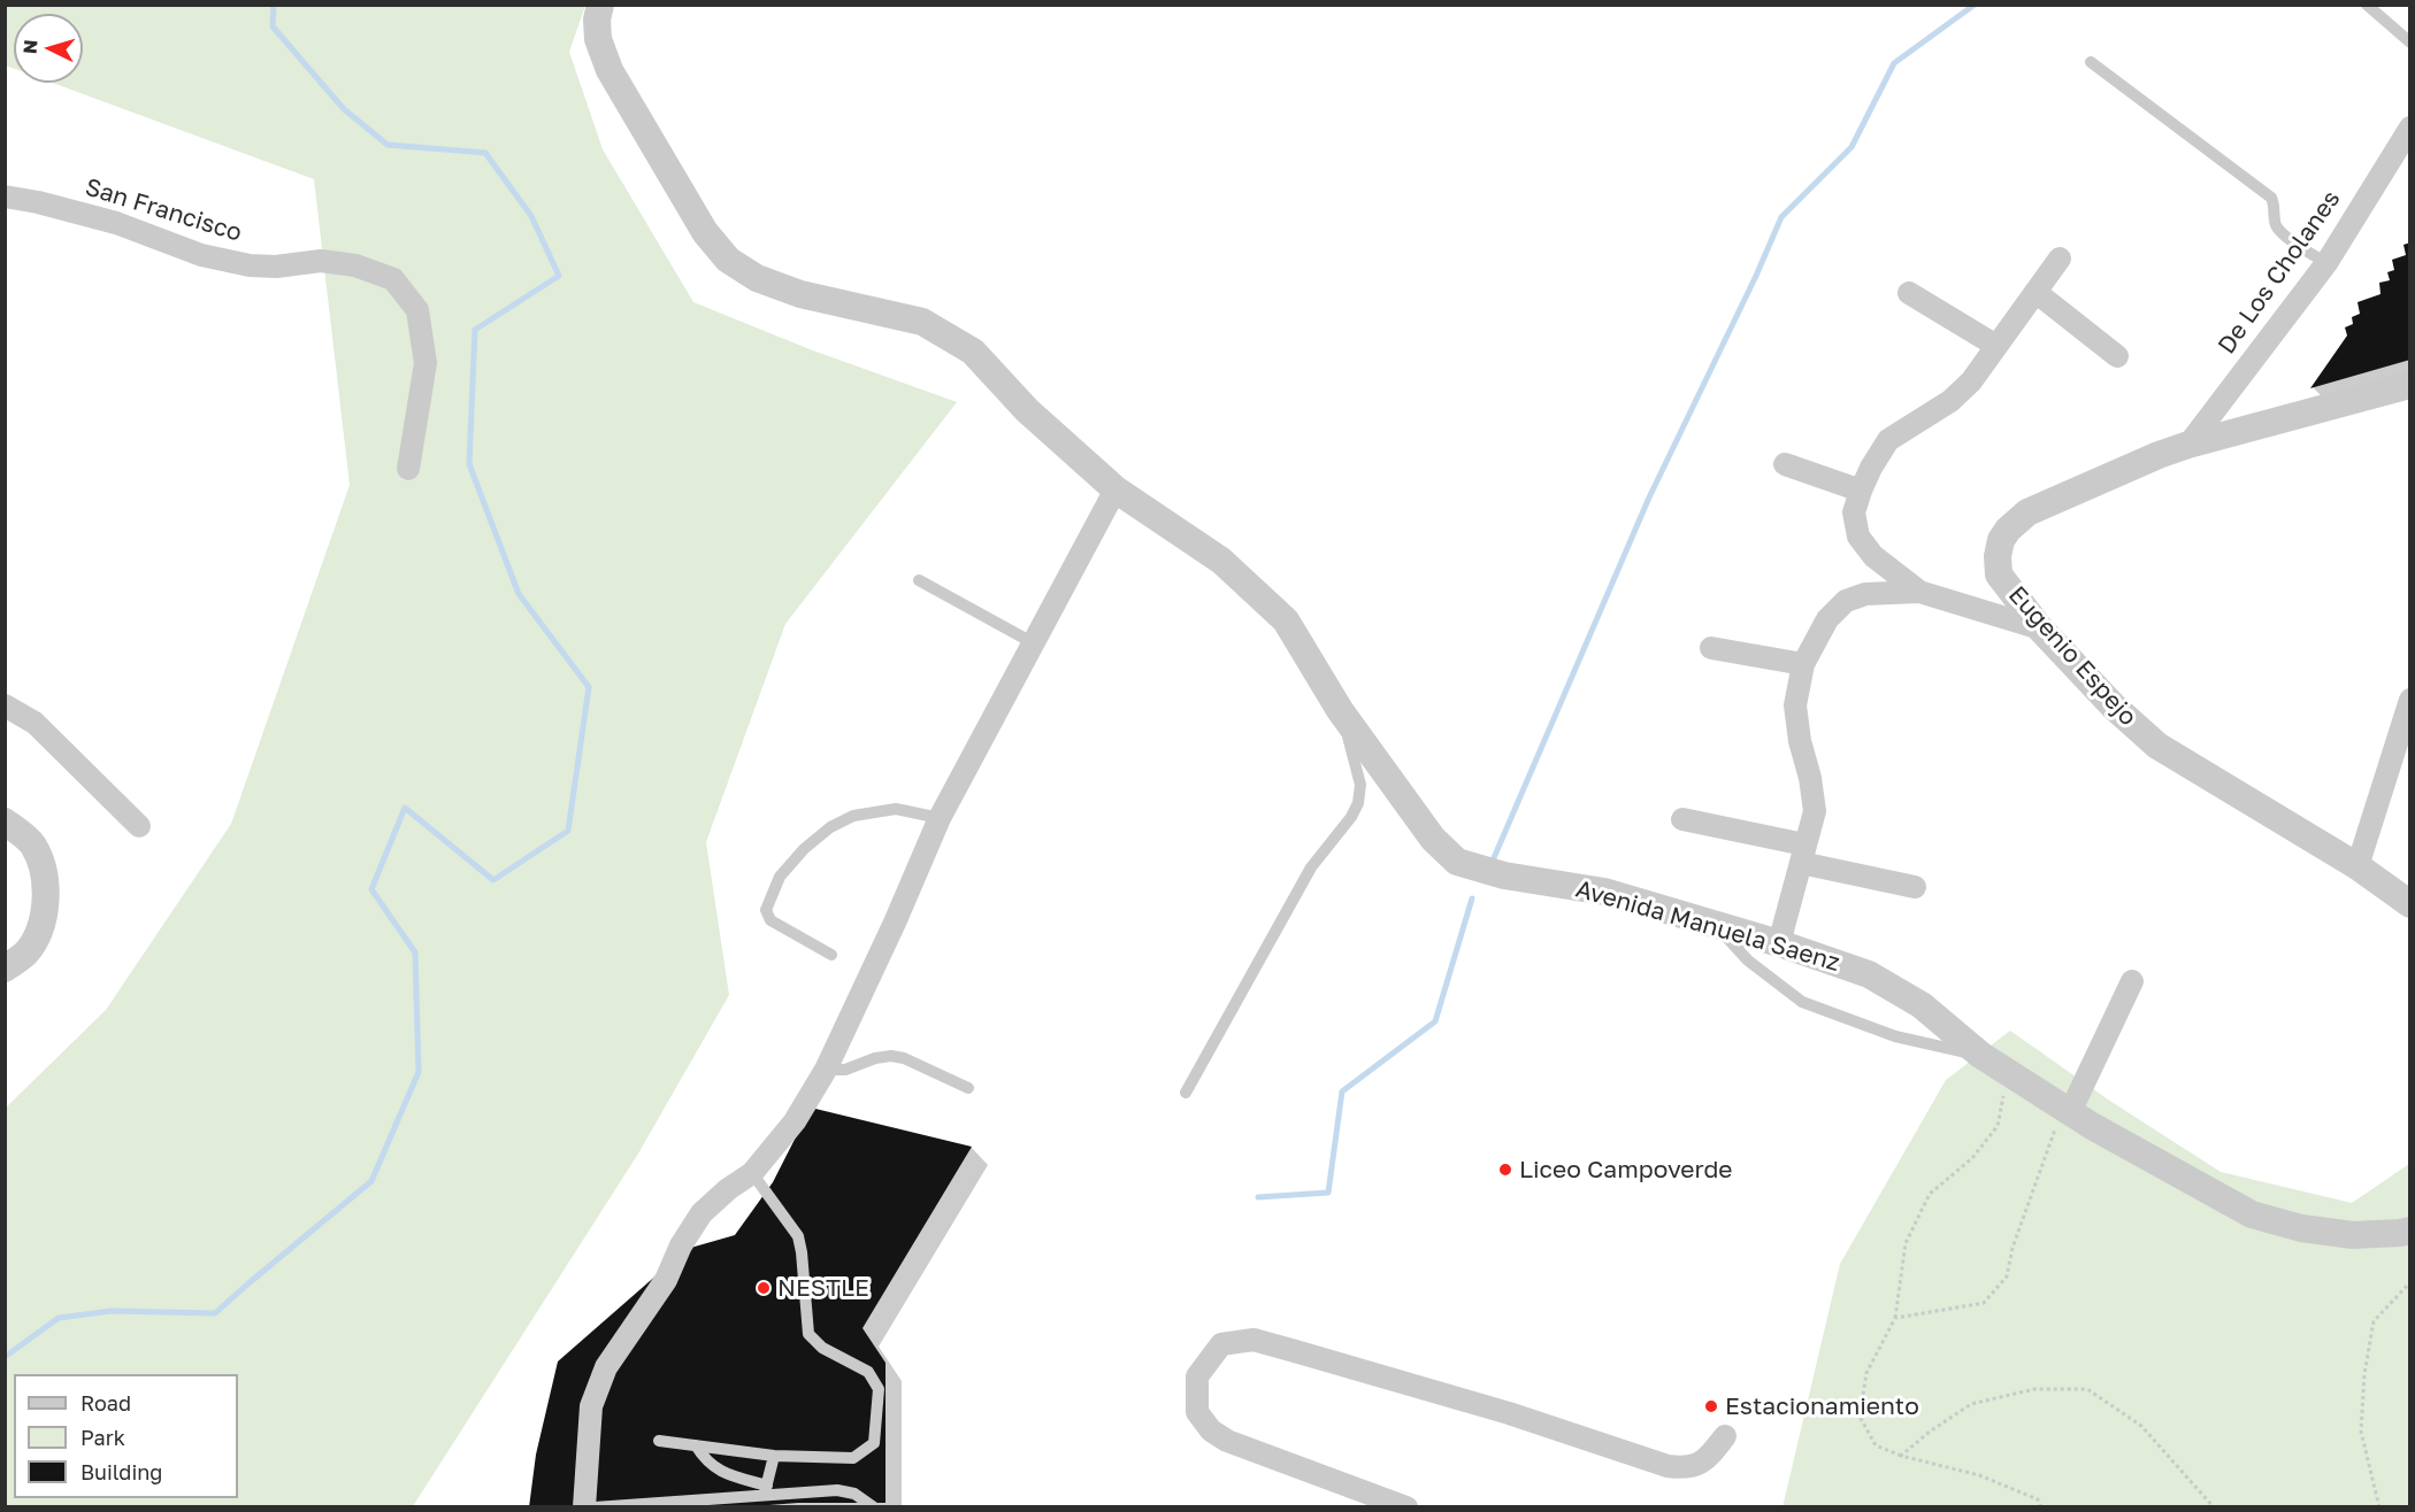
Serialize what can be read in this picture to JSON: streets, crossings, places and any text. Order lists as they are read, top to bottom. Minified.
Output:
{"streets":{"street":["San Francisco","De Los Cholanes","Eugenio Espejo","Avenida Manuela Saenz"]},"crossings":[["De Los Cholanes","Eugenio Espejo"]],"places":["Liceo Campoverde","NESTLE","Estacionamiento"],"legend":["Road","Park","Building"],"north":"left"}
